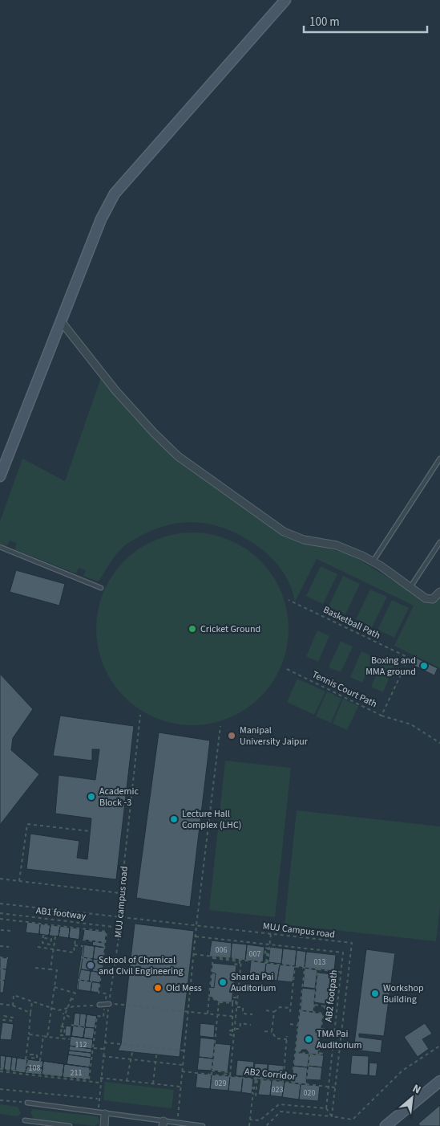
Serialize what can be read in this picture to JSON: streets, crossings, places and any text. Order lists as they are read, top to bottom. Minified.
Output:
{"streets":{"path":["Basketball Path","Tennis Court Path","MUJ campus road","AB1 footway","MUJ Campus road","AB2 footpath","AB2 Corridor"]},"crossings":[["Basketball Path","Tennis Court Path"],["MUJ campus road","AB1 footway"],["MUJ campus road","MUJ Campus road"]],"places":["Cricket Ground","Boxing and MMA ground","Manipal University Jaipur","Academic Block -3","Lecture Hall Complex (LHC)","School of Chemical and Civil Engineering","Sharda Pai Auditorium","Old Mess","Workshop Building","TMA Pai Auditorium"],"house_numbers":["006","007","013","112","108","211","029","023","020"],"scale_bar":"100 m","north":"top right"}
